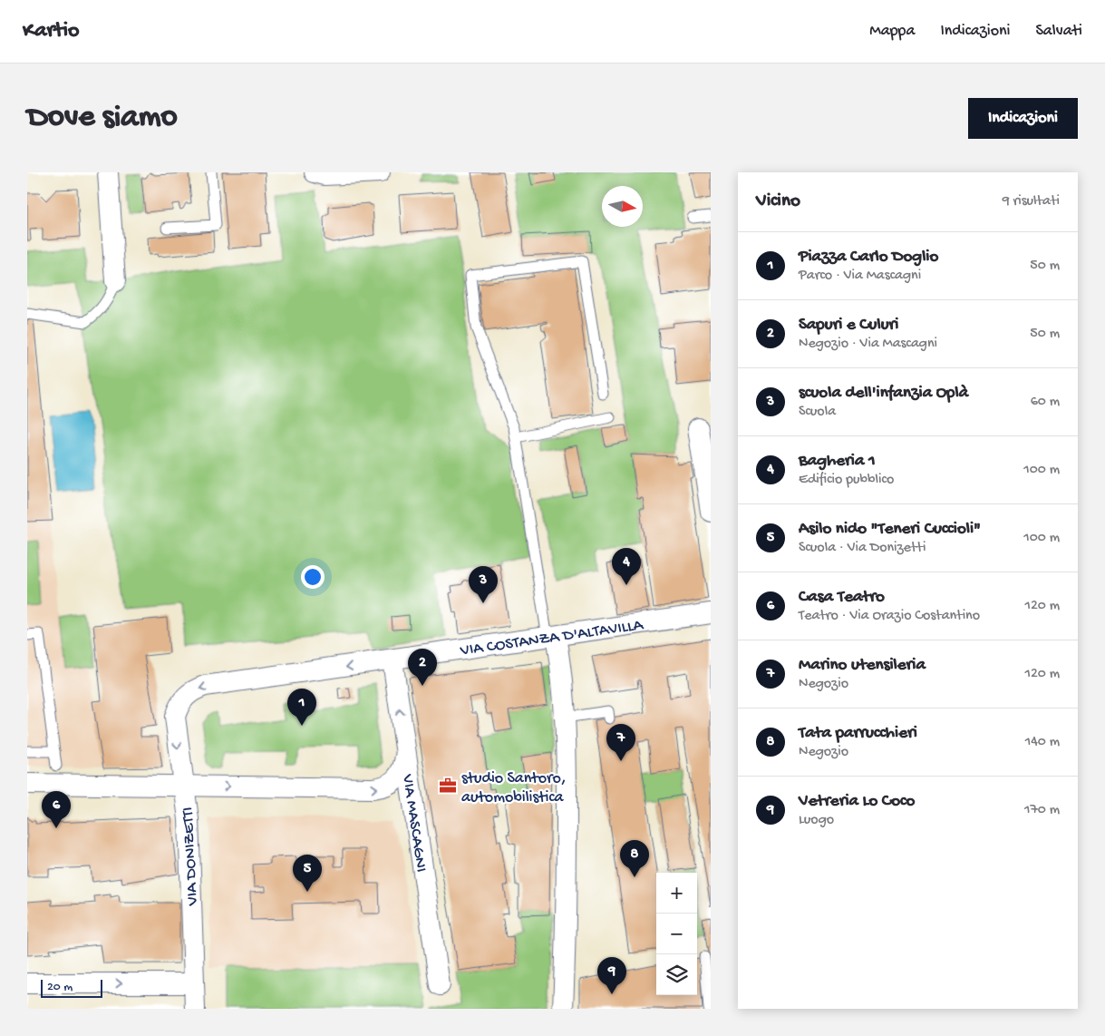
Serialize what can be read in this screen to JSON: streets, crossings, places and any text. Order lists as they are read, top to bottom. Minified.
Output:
{"streets":{"street":["VIA COSTANZA D'ALTAVILLA","VIA MASCAGNI","VIA DONIZETTI"]},"crossings":[["VIA COSTANZA D'ALTAVILLA","VIA MASCAGNI"],["VIA COSTANZA D'ALTAVILLA","VIA DONIZETTI"]],"places":{"office":["studio Santoro, automobilistica"]},"scale_bar":"20 m","north":"right","page":{"header":"Kartio","nav":["Mappa","Indicazioni","Salvati"],"buttons":"Indicazioni","title":"Dove siamo","heading":["Vicino","9 risultati"],"list":[{"mark":"1","name":"Piazza Carlo Doglio","note":"Parco · Via Mascagni","value":"50 m"},{"mark":"2","name":"Sapuri e Culuri","note":"Negozio · Via Mascagni","value":"50 m"},{"mark":"3","name":"scuola dell'infanzia Oplà","note":"Scuola","value":"60 m"},{"mark":"4","name":"Bagheria 1","note":"Edificio pubblico","value":"100 m"},{"mark":"5","name":"Asilo nido \"Teneri Cuccioli\"","note":"Scuola · Via Donizetti","value":"100 m"},{"mark":"6","name":"Casa Teatro","note":"Teatro · Via Orazio Costantino","value":"120 m"},{"mark":"7","name":"Marino utensileria","note":"Negozio","value":"120 m"},{"mark":"8","name":"Tata parrucchieri","note":"Negozio","value":"140 m"},{"mark":"9","name":"Vetreria Lo Coco","note":"Luogo","value":"170 m"}],"pins":["4","3","2","1","7","6","8","5","9"],"map_buttons":["+","−"],"scale":"20 m"}}
